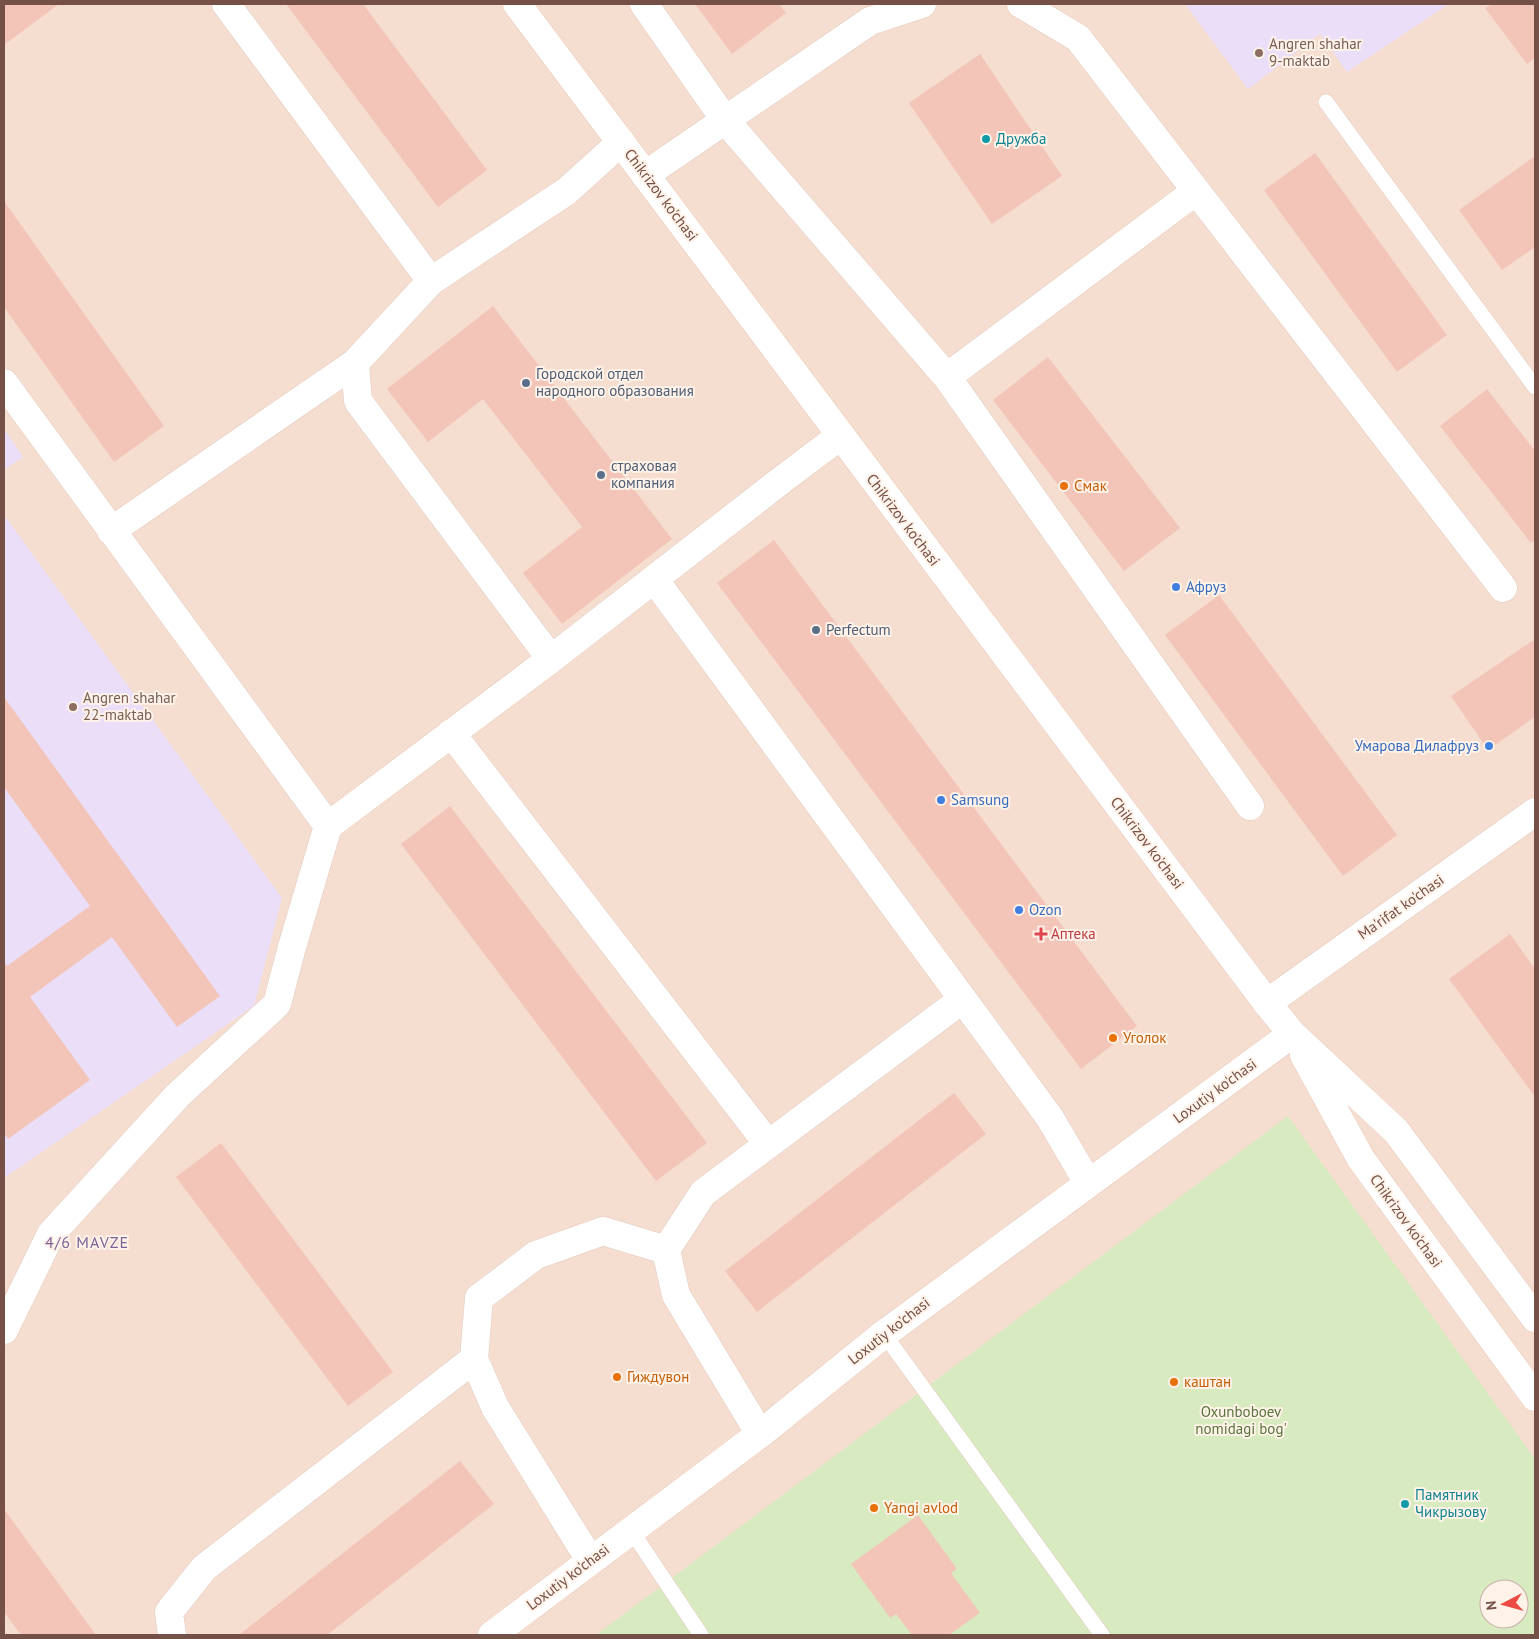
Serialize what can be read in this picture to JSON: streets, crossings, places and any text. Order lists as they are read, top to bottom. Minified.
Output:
{"streets":{"street":["Chikrizov ko'chasi","Ma'rifat ko'chasi","Loxutiy ko'chasi"]},"crossings":[["Chikrizov ko'chasi","Ma'rifat ko'chasi"],["Chikrizov ko'chasi","Loxutiy ko'chasi"]],"districts":["4/6 MAVZE"],"parks":["Oxunboboev nomidagi bog'"],"places":{"other":["Angren shahar 9-maktab","Дружба","Городской отдел народного образования","страховая компания","Смак","Афруз","Perfectum","Angren shahar 22-maktab","Умарова Дилафруз","Samsung","Ozon","Уголок","Гиждувон","каштан","Памятник Чикрызову","Yangi avlod"],"health":["Аптека"]},"north":"left"}
